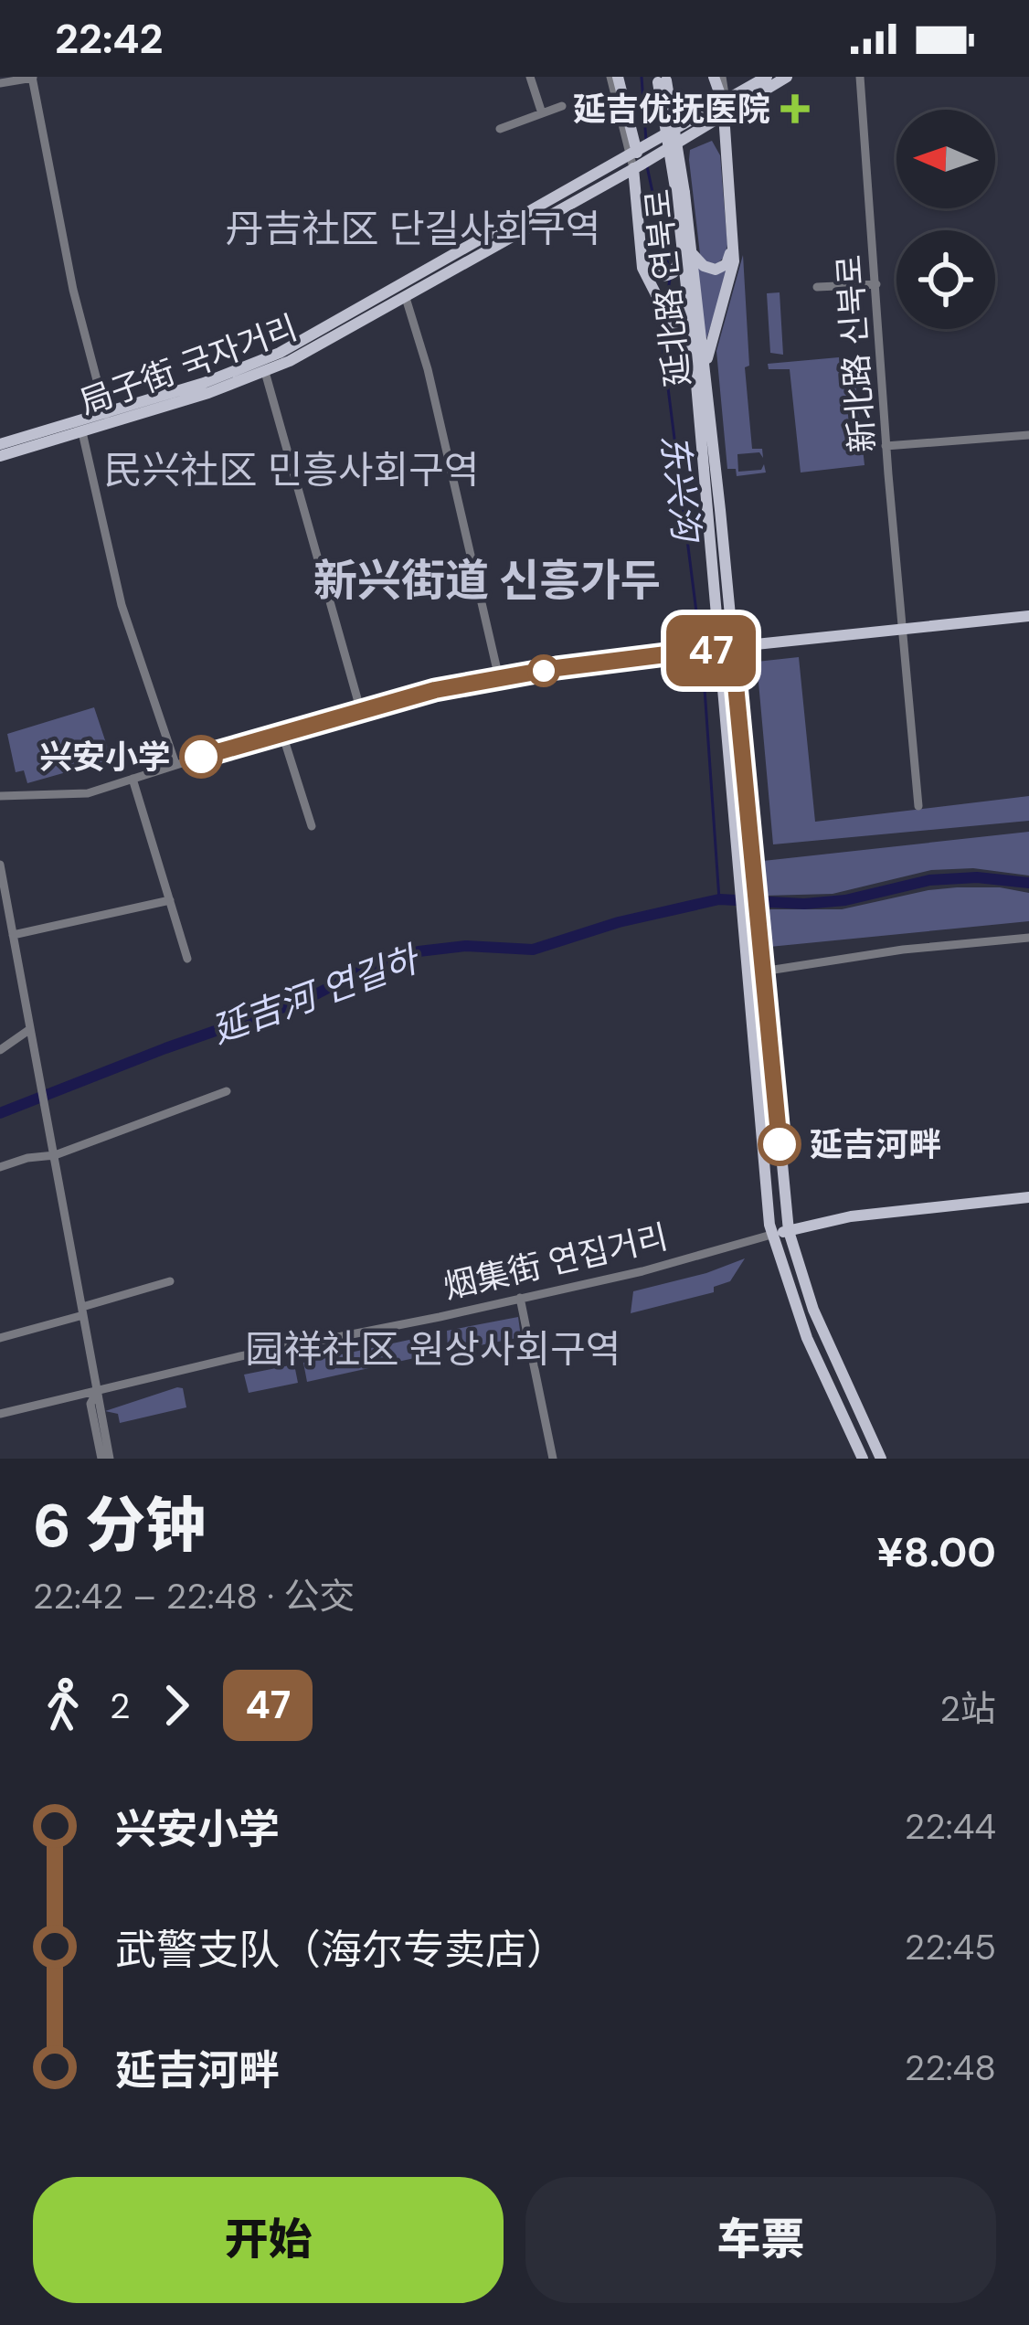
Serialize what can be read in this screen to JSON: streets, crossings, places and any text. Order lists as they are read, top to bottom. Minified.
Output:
{"streets":{"main road":["延北路 연북로","局子街 국자거리","烟集街 연집거리"],"street":["新北路 신북로"]},"crossings":[["延北路 연북로","烟集街 연집거리"]],"districts":["丹吉社区 단길사회구역","民兴社区 민흥사회구역","新兴街道 신흥가두","园祥社区 원상사회구역"],"water":["东兴沟","延吉河 연길하"],"places":{"health":["延吉优抚医院"],"other":["兴安小学","延吉河畔"]},"lines":["bus line 47"],"north":"left","page":{"status":"22:42","on_map":"47","heading":["6 分钟","22:42 – 22:48 · 公交","¥8.00"],"legs":["2","47","2站"],"list":[{"name":"兴安小学","value":"22:44"},{"name":"武警支队（海尔专卖店）","value":"22:45"},{"name":"延吉河畔","value":"22:48"}],"buttons":["开始","车票"]}}
